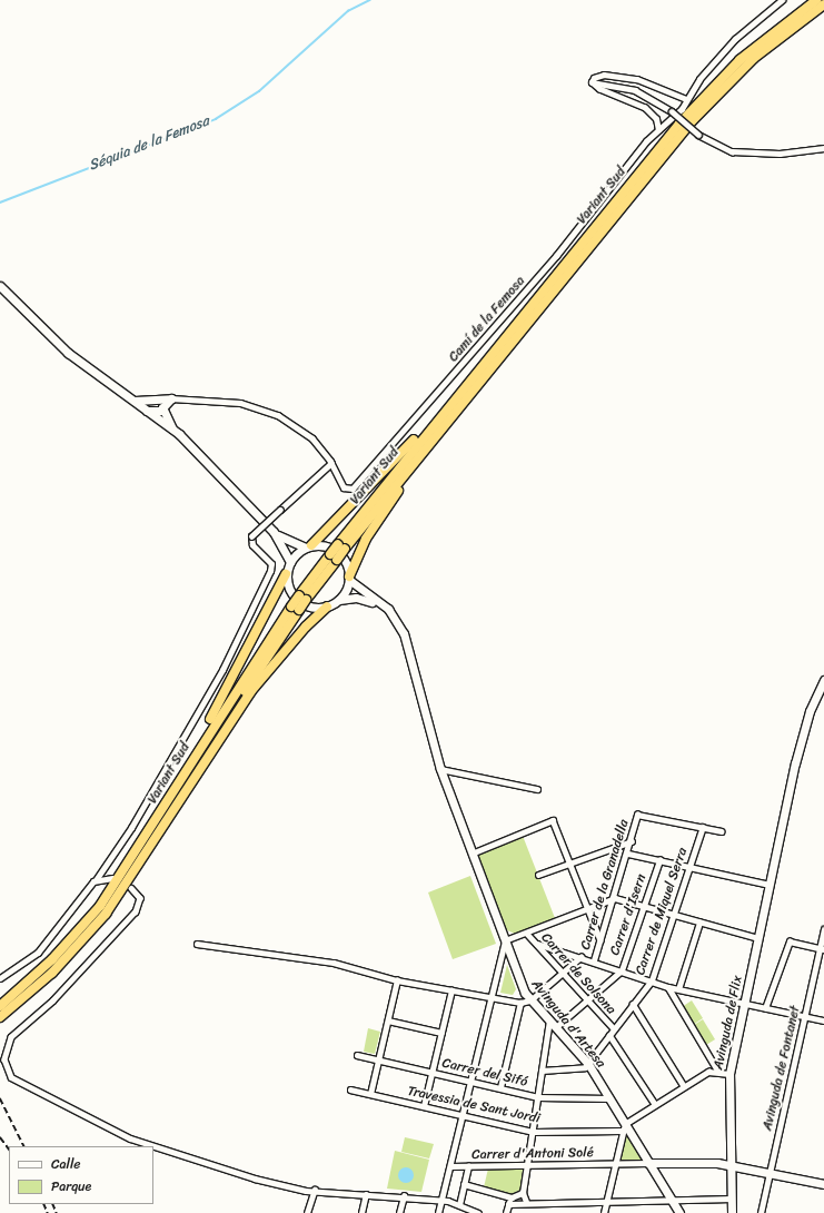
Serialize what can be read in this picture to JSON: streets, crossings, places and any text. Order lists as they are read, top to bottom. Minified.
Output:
{"streets":{"highway":["Variant Sud"],"main road":["Avinguda de Flix","Avinguda d'Artesa"],"street":["Camí de la Femosa","Carrer de la Granadella","Carrer de Miquel Serra","Carrer d'Isern","Carrer de Solsona","Avinguda de Fontanet","Carrer del Sifó","Travessia de Sant Jordi","Carrer d'Antoni Solé"]},"crossings":[["Carrer de la Granadella","Carrer de Miquel Serra"],["Carrer de Miquel Serra","Carrer de Solsona"],["Carrer de Miquel Serra","Avinguda d'Artesa"],["Carrer d'Isern","Carrer de Solsona"],["Carrer d'Isern","Avinguda d'Artesa"],["Avinguda d'Artesa","Carrer del Sifó"],["Avinguda d'Artesa","Travessia de Sant Jordi"],["Avinguda d'Artesa","Carrer d'Antoni Solé"]],"water":["Séquia de la Femosa"],"legend":["Calle","Parque"]}
